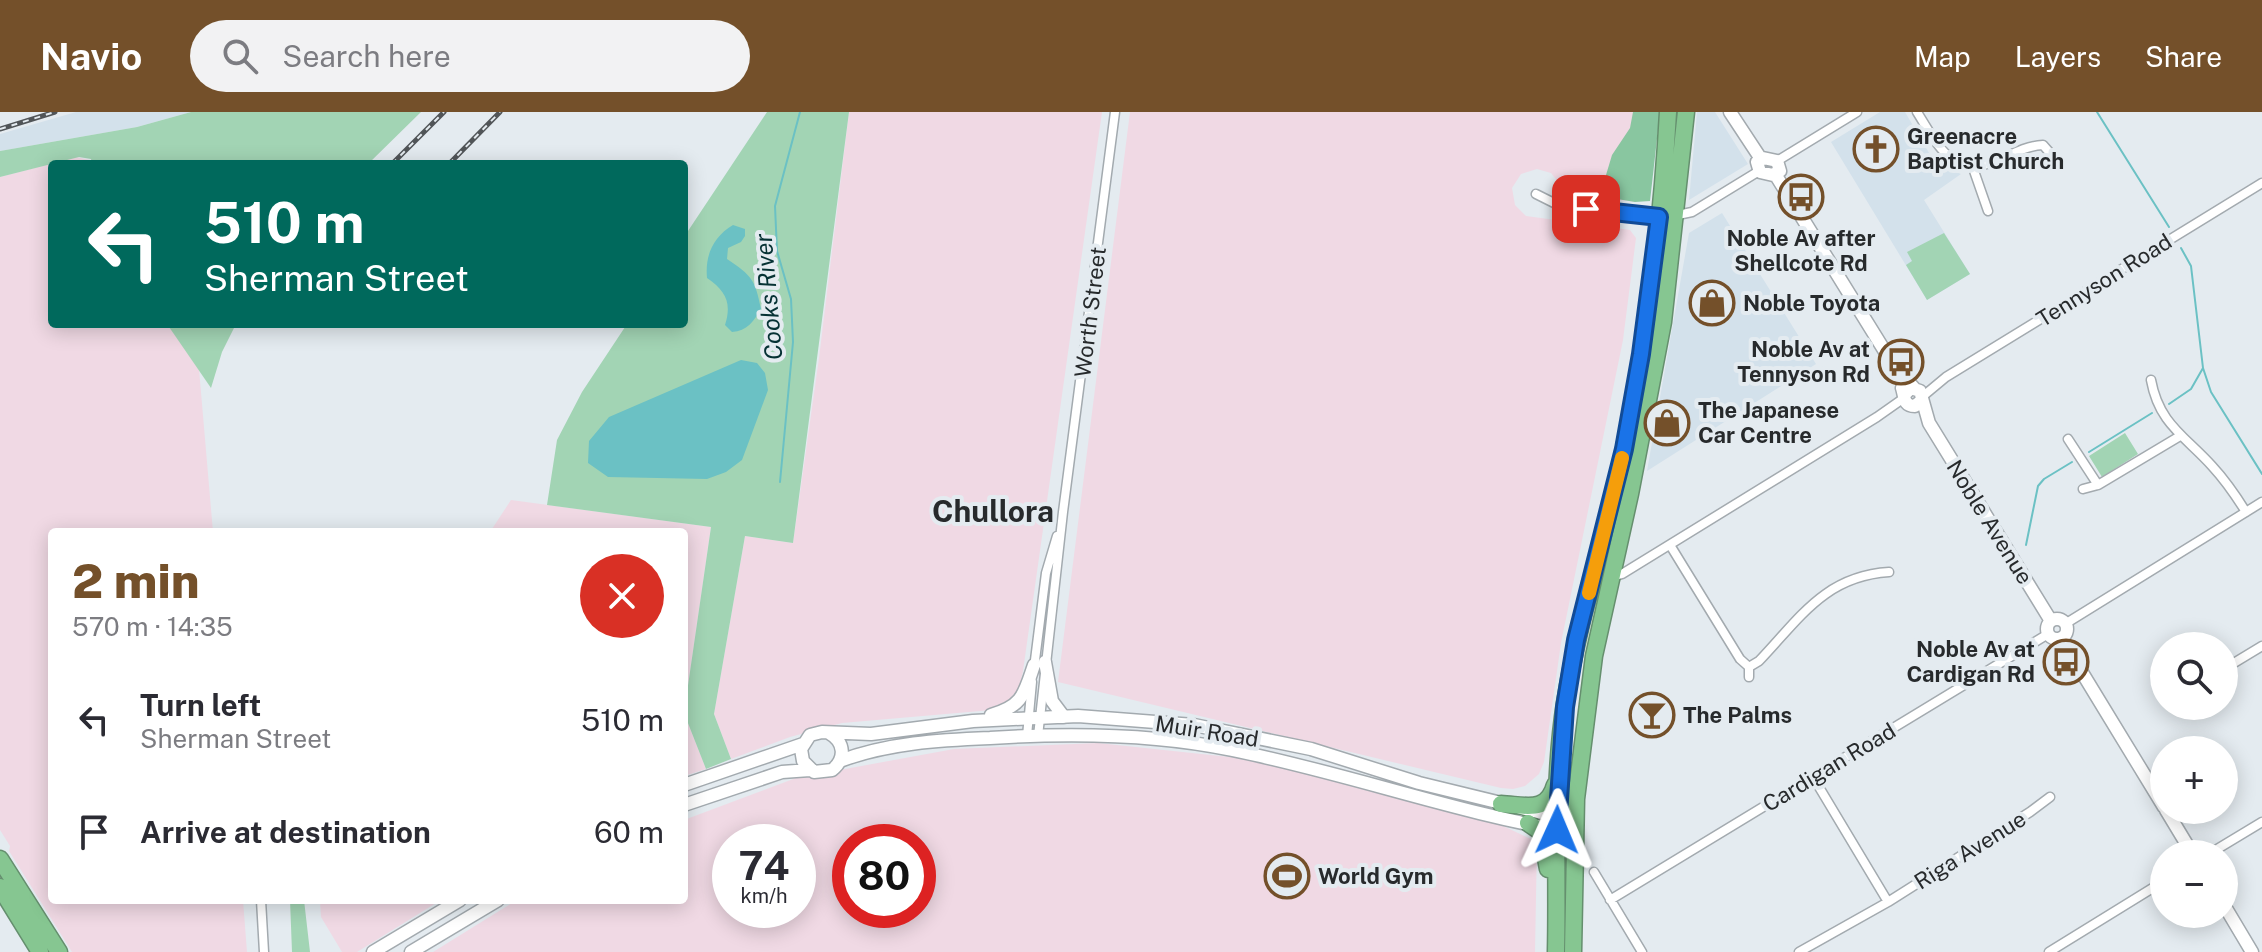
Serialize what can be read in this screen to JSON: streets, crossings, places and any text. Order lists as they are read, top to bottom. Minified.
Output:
{"streets":{"street":["Tennyson Road","Worth Street","Noble Avenue","Muir Road","Cardigan Road","Riga Avenue"]},"crossings":[["Tennyson Road","Noble Avenue"],["Worth Street","Muir Road"],["Noble Avenue","Cardigan Road"]],"districts":["Chullora"],"water":["Cooks River"],"places":{"church":["Greenacre Baptist Church"],"bus stop":["Noble Av after Shellcote Rd","Noble Av at Tennyson Rd","Noble Av at Cardigan Rd"],"shop":["Noble Toyota","The Japanese Car Centre"],"bar":["The Palms"],"sports":["World Gym"]},"page":{"header":"Navio","search":"Search here","nav":["Map","Layers","Share"],"turn":["510 m","Sherman Street"],"heading":["2 min","570 m · 14:35"],"map_buttons":["+","−"],"list":[{"name":"Turn left","note":"Sherman Street","value":"510 m"},{"name":"Arrive at destination","value":"60 m"}],"speed":"74 km/h","limit":"80"}}
